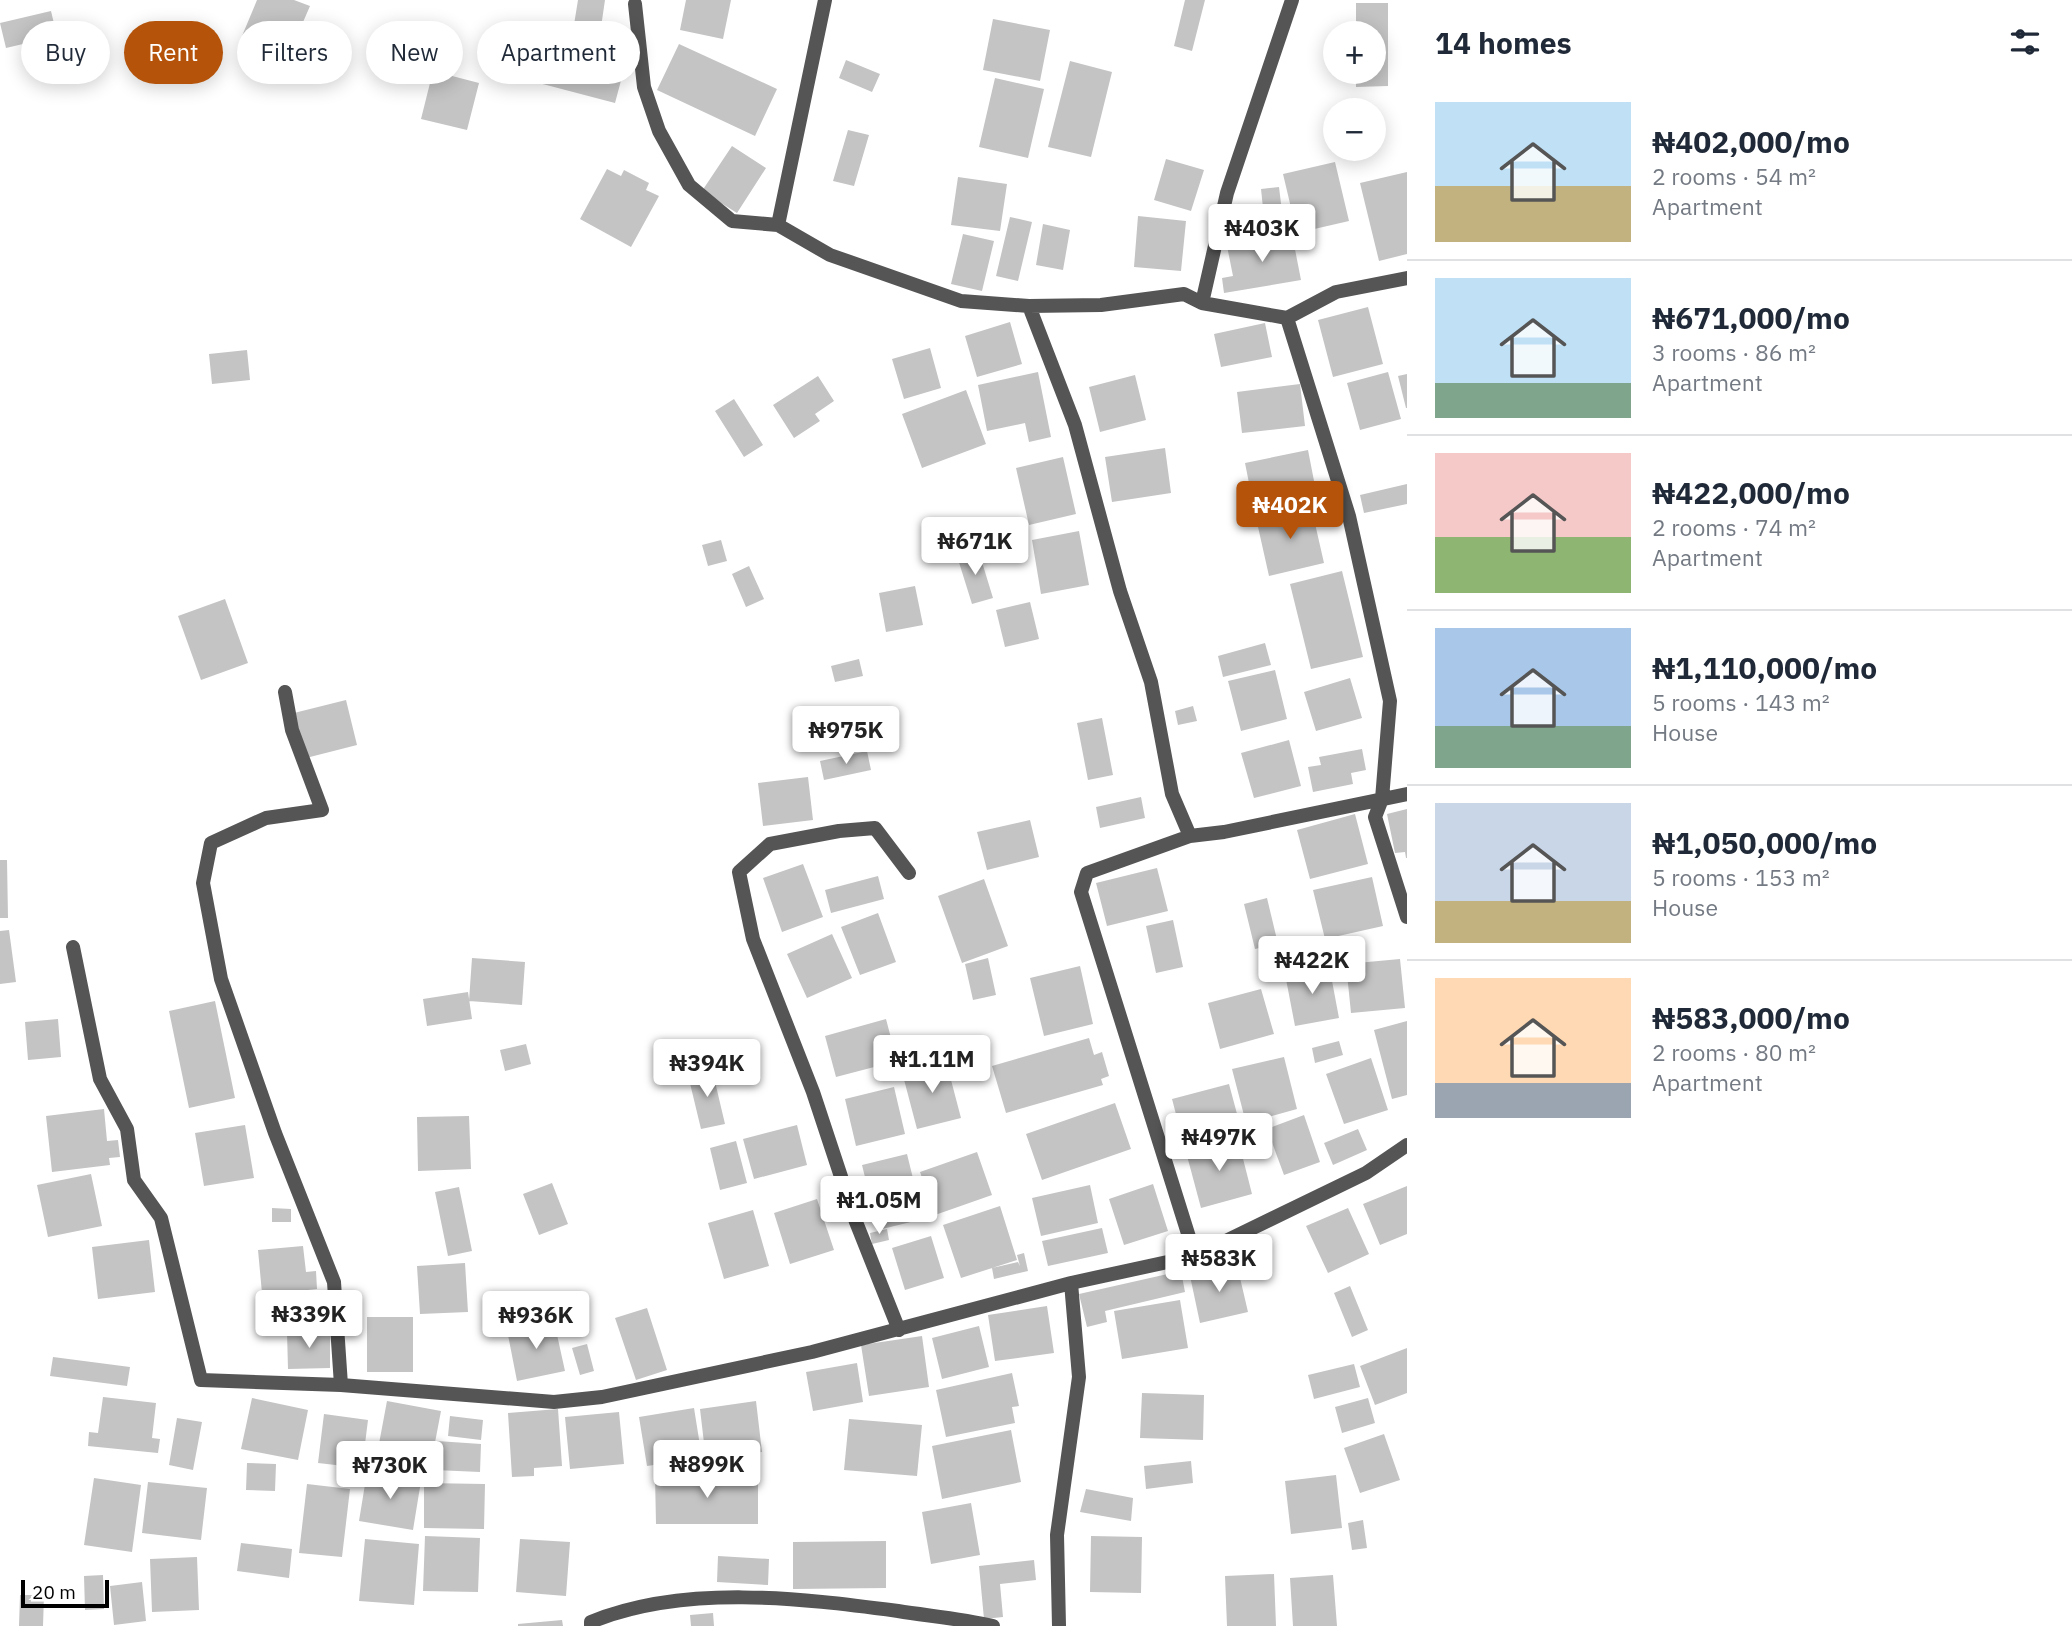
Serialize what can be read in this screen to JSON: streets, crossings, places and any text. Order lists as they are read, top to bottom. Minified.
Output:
{"scale_bar":"20 m","page":{"heading":"14 homes","map_buttons":["+","−"],"chip":["Buy","Rent","Filters","New","Apartment"],"list":[{"name":"₦402,000/mo","note":"2 rooms · 54 m² · Apartment"},{"name":"₦671,000/mo","note":"3 rooms · 86 m² · Apartment"},{"name":"₦422,000/mo","note":"2 rooms · 74 m² · Apartment"},{"name":"₦1,110,000/mo","note":"5 rooms · 143 m² · House"},{"name":"₦1,050,000/mo","note":"5 rooms · 153 m² · House"},{"name":"₦583,000/mo","note":"2 rooms · 80 m² · Apartment"}],"price":["₦403K","₦402K","₦671K","₦975K","₦422K","₦1.11M","₦394K","₦497K","₦1.05M","₦583K","₦339K","₦936K","₦899K","₦730K"],"scale":"20 m"}}
